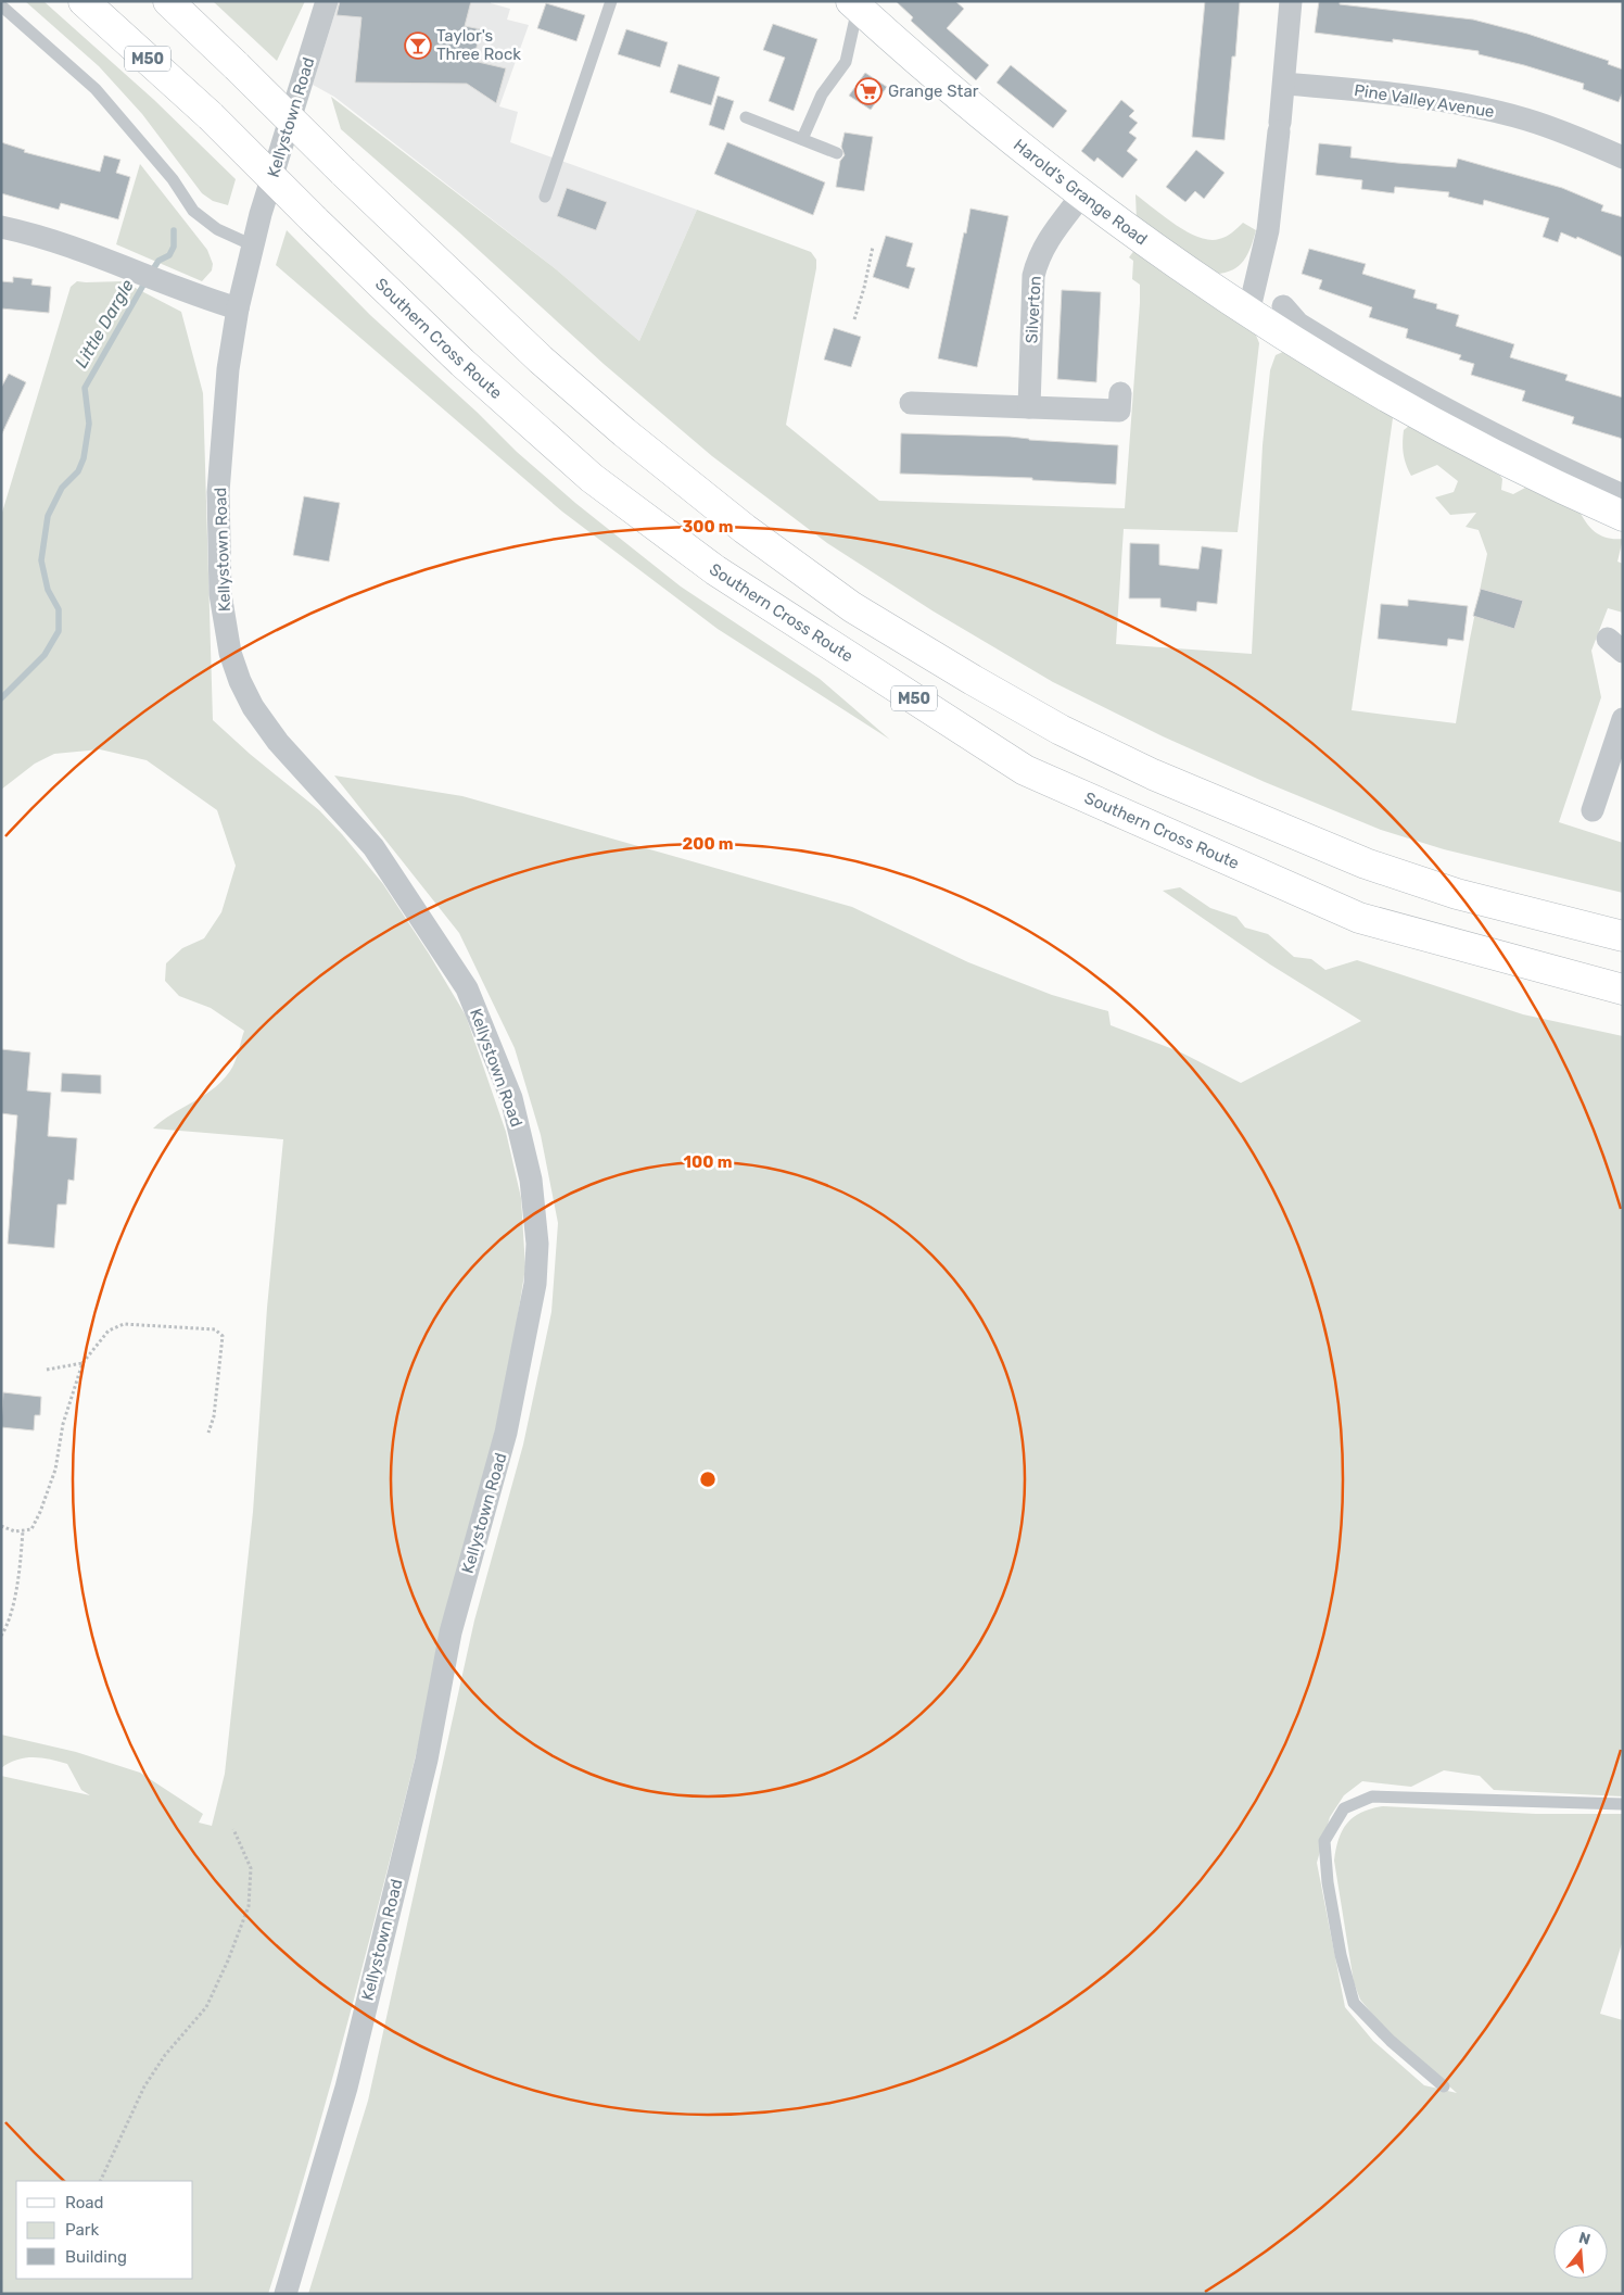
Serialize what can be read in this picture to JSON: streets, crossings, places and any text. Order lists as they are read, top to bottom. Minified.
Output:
{"streets":{"main road":["M50","Harold's Grange Road","Southern Cross Route"],"street":["Pine Valley Avenue","Kellystown Road","Silverton"]},"crossings":[["Harold's Grange Road","Silverton"]],"water":["Little Dargle"],"places":{"bar":["Taylor's Three Rock"],"supermarket":["Grange Star"]},"legend":["Road","Park","Building"],"north":"top","rings":["300 m","200 m","100 m"]}
